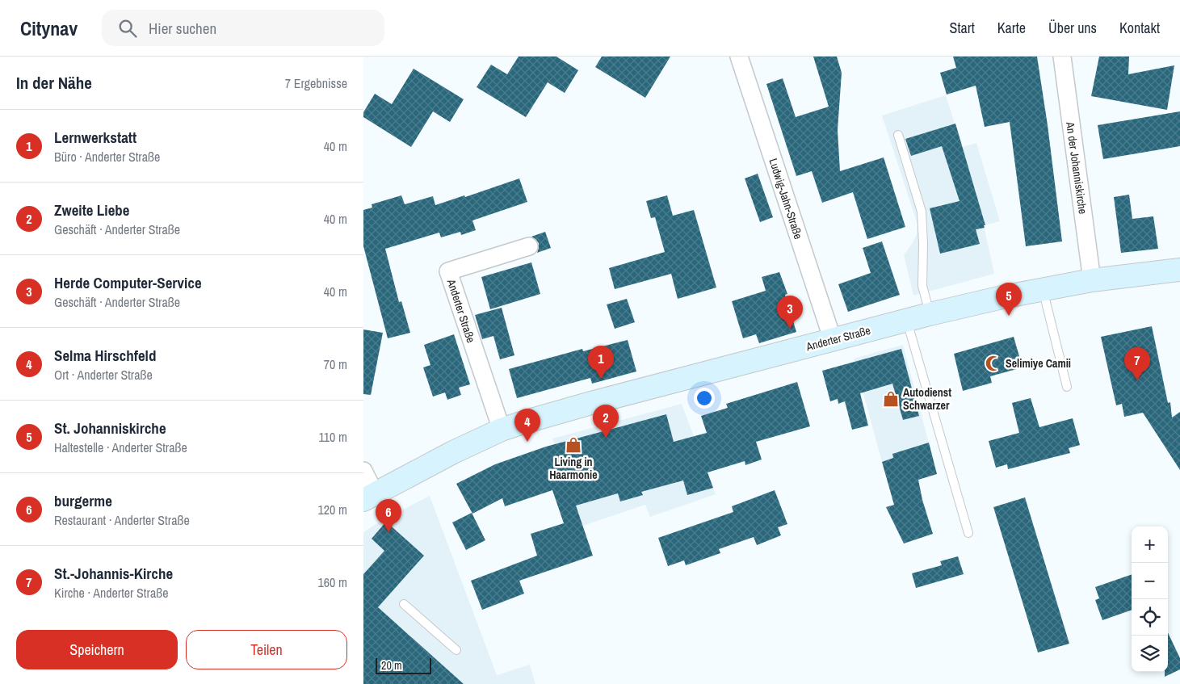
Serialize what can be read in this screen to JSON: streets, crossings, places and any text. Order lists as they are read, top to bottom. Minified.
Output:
{"streets":{"main road":["Anderter Straße"],"street":["An der Johanniskirche","Ludwig-Jahn-Straße"]},"crossings":[["An der Johanniskirche","Anderter Straße"],["Ludwig-Jahn-Straße","Anderter Straße"]],"places":{"mosque":["Selimiye Camii"],"shop":["Autodienst Schwarzer","Living in Haarmonie"]},"scale_bar":"20 m","page":{"header":"Citynav","search":"Hier suchen","nav":["Start","Karte","Über uns","Kontakt"],"heading":["In der Nähe","7 Ergebnisse"],"list":[{"mark":"1","name":"Lernwerkstatt","note":"Büro · Anderter Straße","value":"40 m"},{"mark":"2","name":"Zweite Liebe","note":"Geschäft · Anderter Straße","value":"40 m"},{"mark":"3","name":"Herde Computer-Service","note":"Geschäft · Anderter Straße","value":"40 m"},{"mark":"4","name":"Selma Hirschfeld","note":"Ort · Anderter Straße","value":"70 m"},{"mark":"5","name":"St. Johanniskirche","note":"Haltestelle · Anderter Straße","value":"110 m"},{"mark":"6","name":"burgerme","note":"Restaurant · Anderter Straße","value":"120 m"},{"mark":"7","name":"St.-Johannis-Kirche","note":"Kirche · Anderter Straße","value":"160 m"}],"pins":["5","3","1","7","2","4","6"],"map_buttons":["+","−"],"buttons":["Speichern","Teilen"],"scale":"20 m"}}
